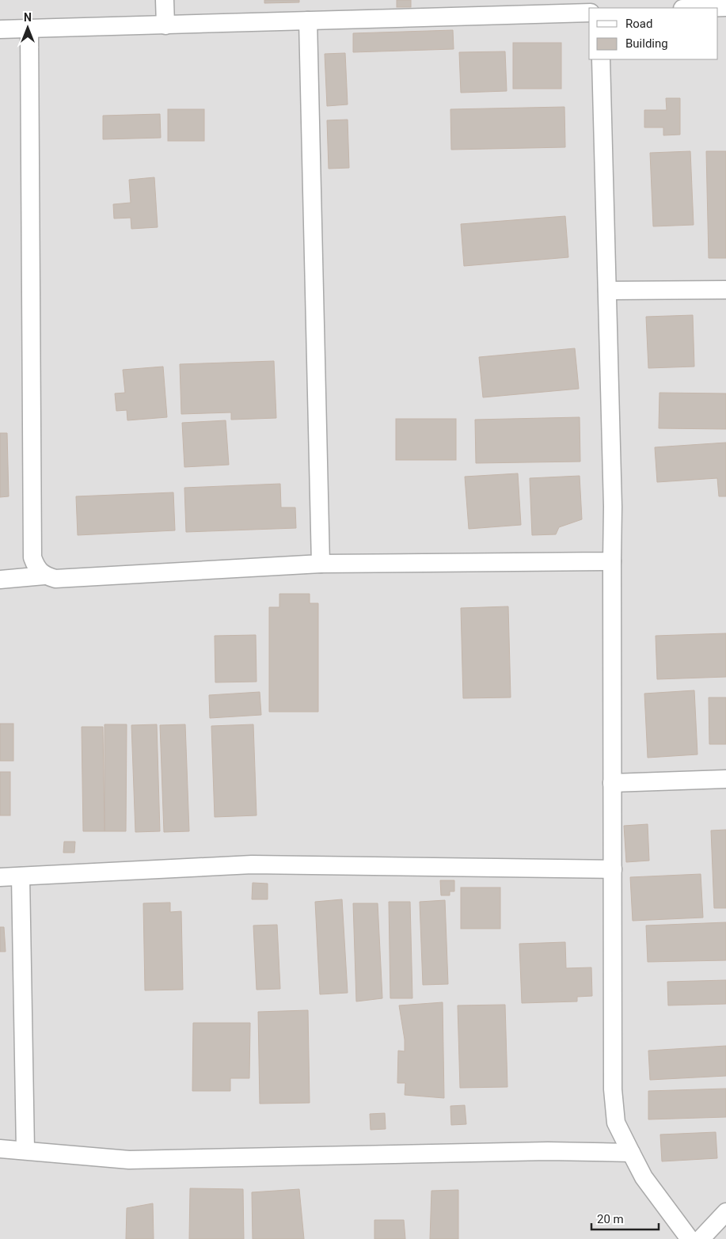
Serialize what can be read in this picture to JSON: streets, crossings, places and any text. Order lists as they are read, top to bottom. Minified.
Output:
{"legend":["Road","Building"],"scale_bar":"20 m","north":"top"}
